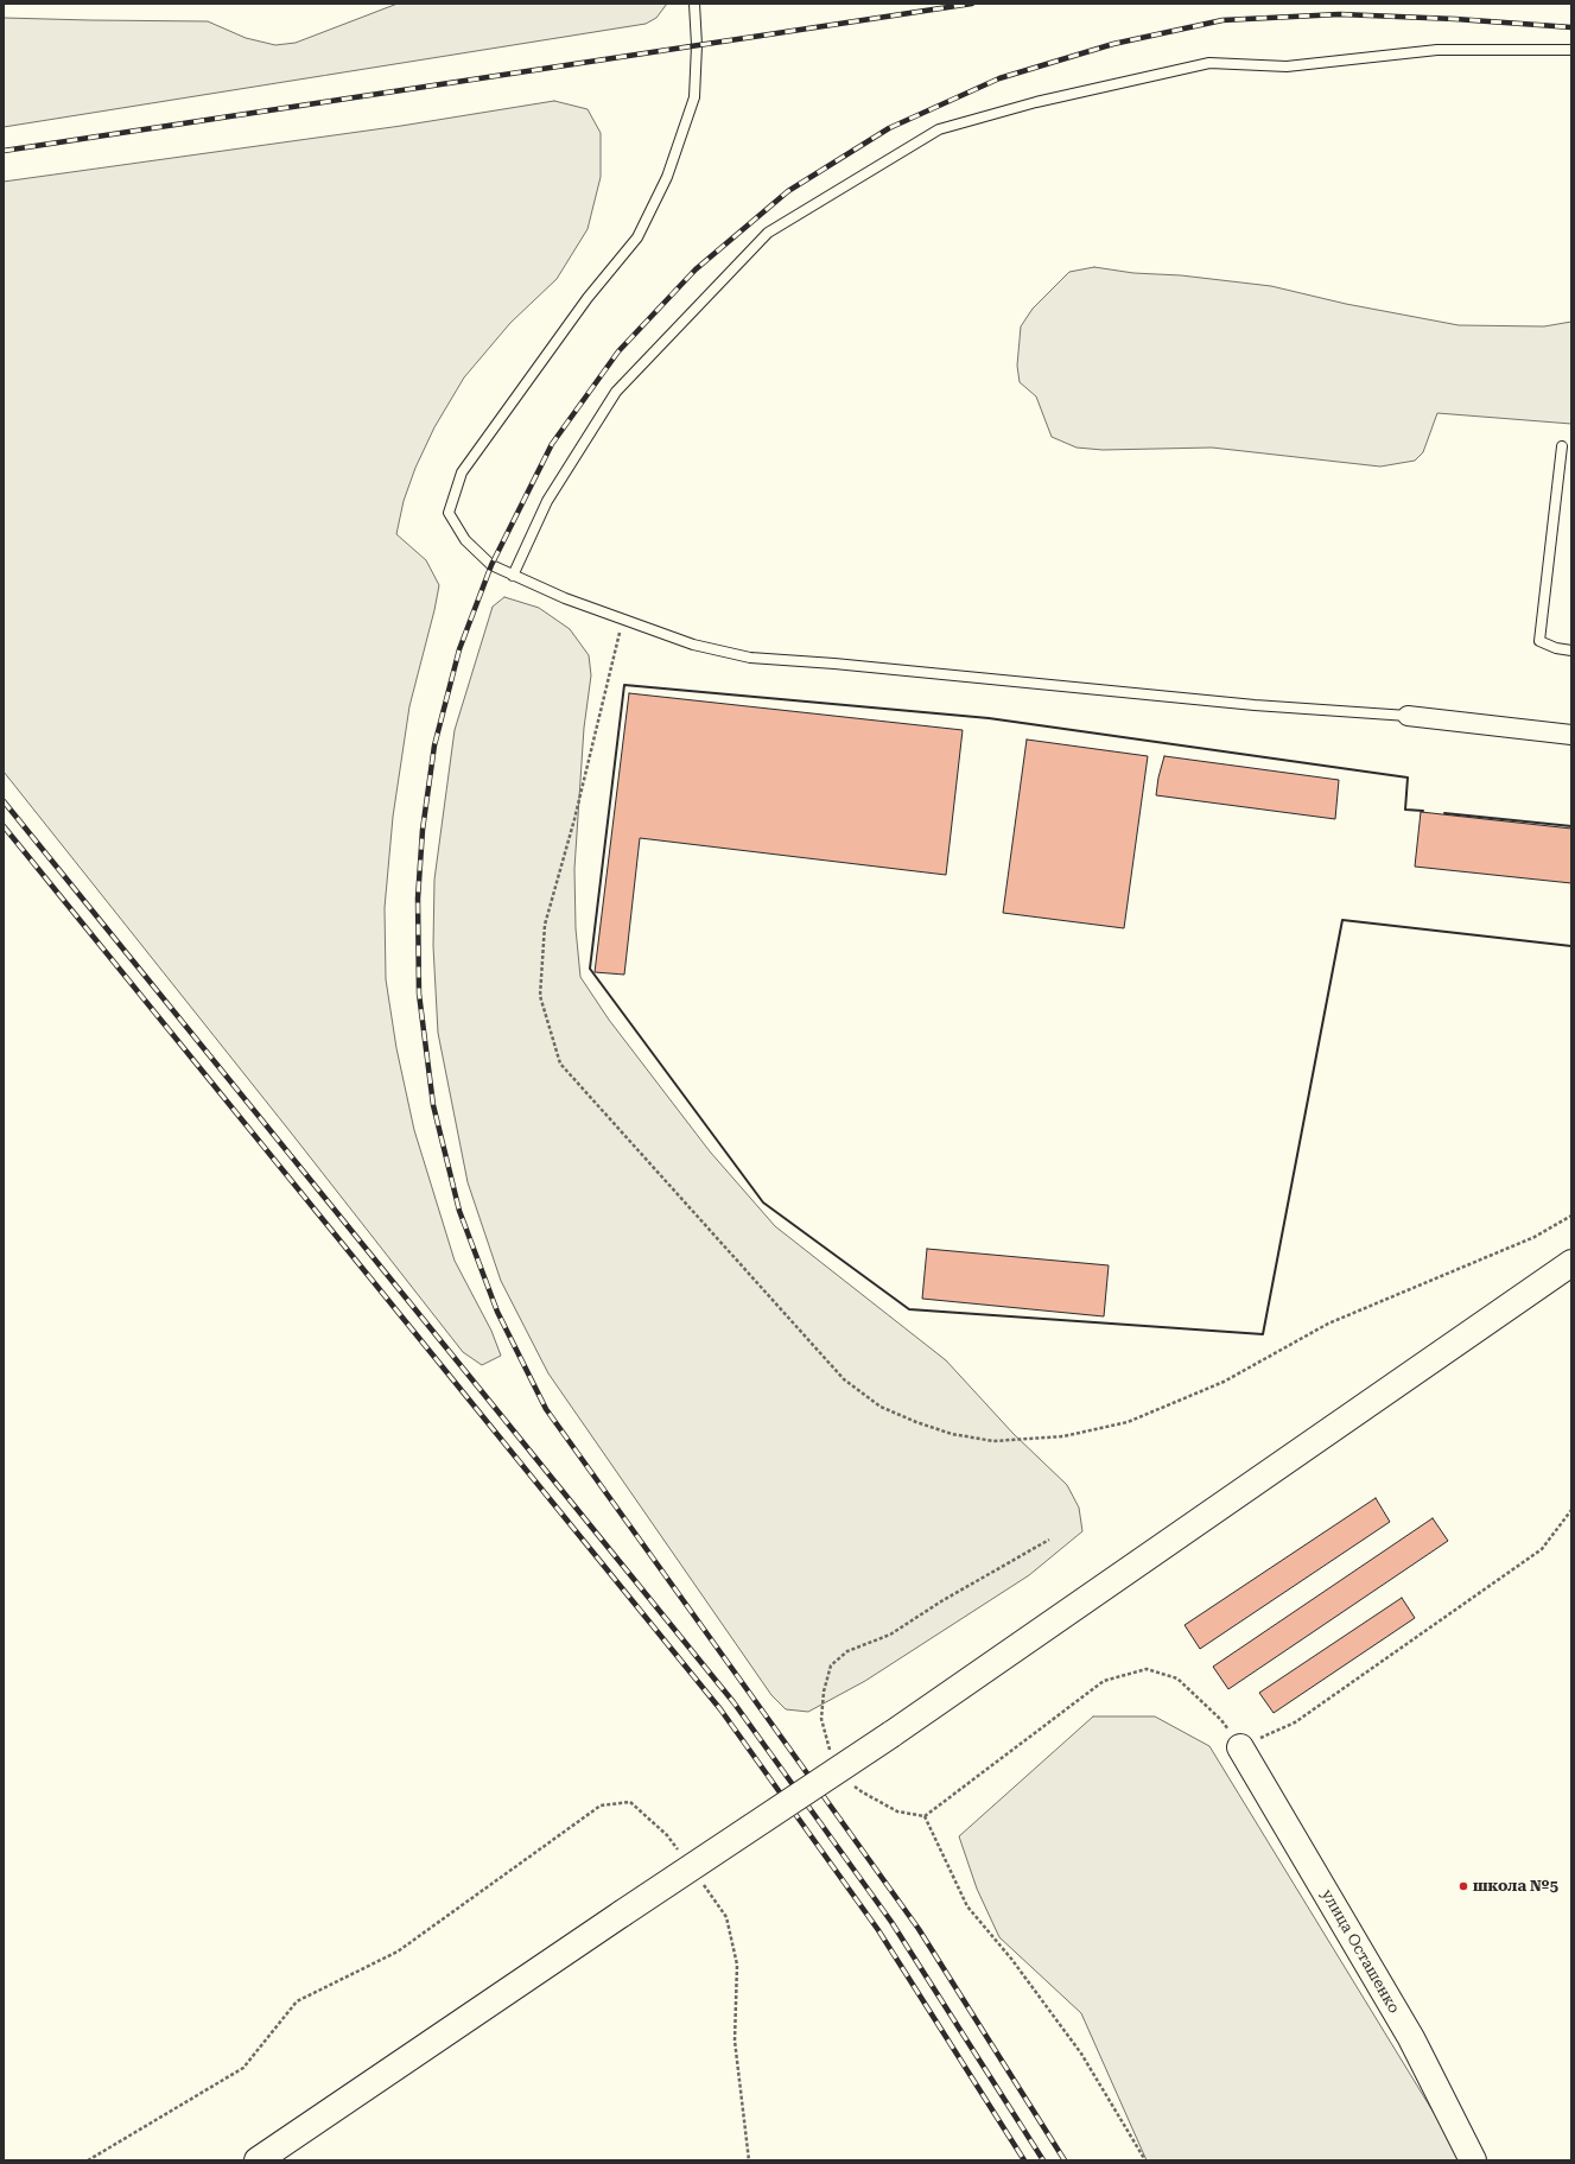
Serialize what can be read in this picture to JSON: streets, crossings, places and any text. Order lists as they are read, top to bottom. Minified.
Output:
{"streets":{"main road":["улица Осташенко"]},"places":["школа №5"]}
